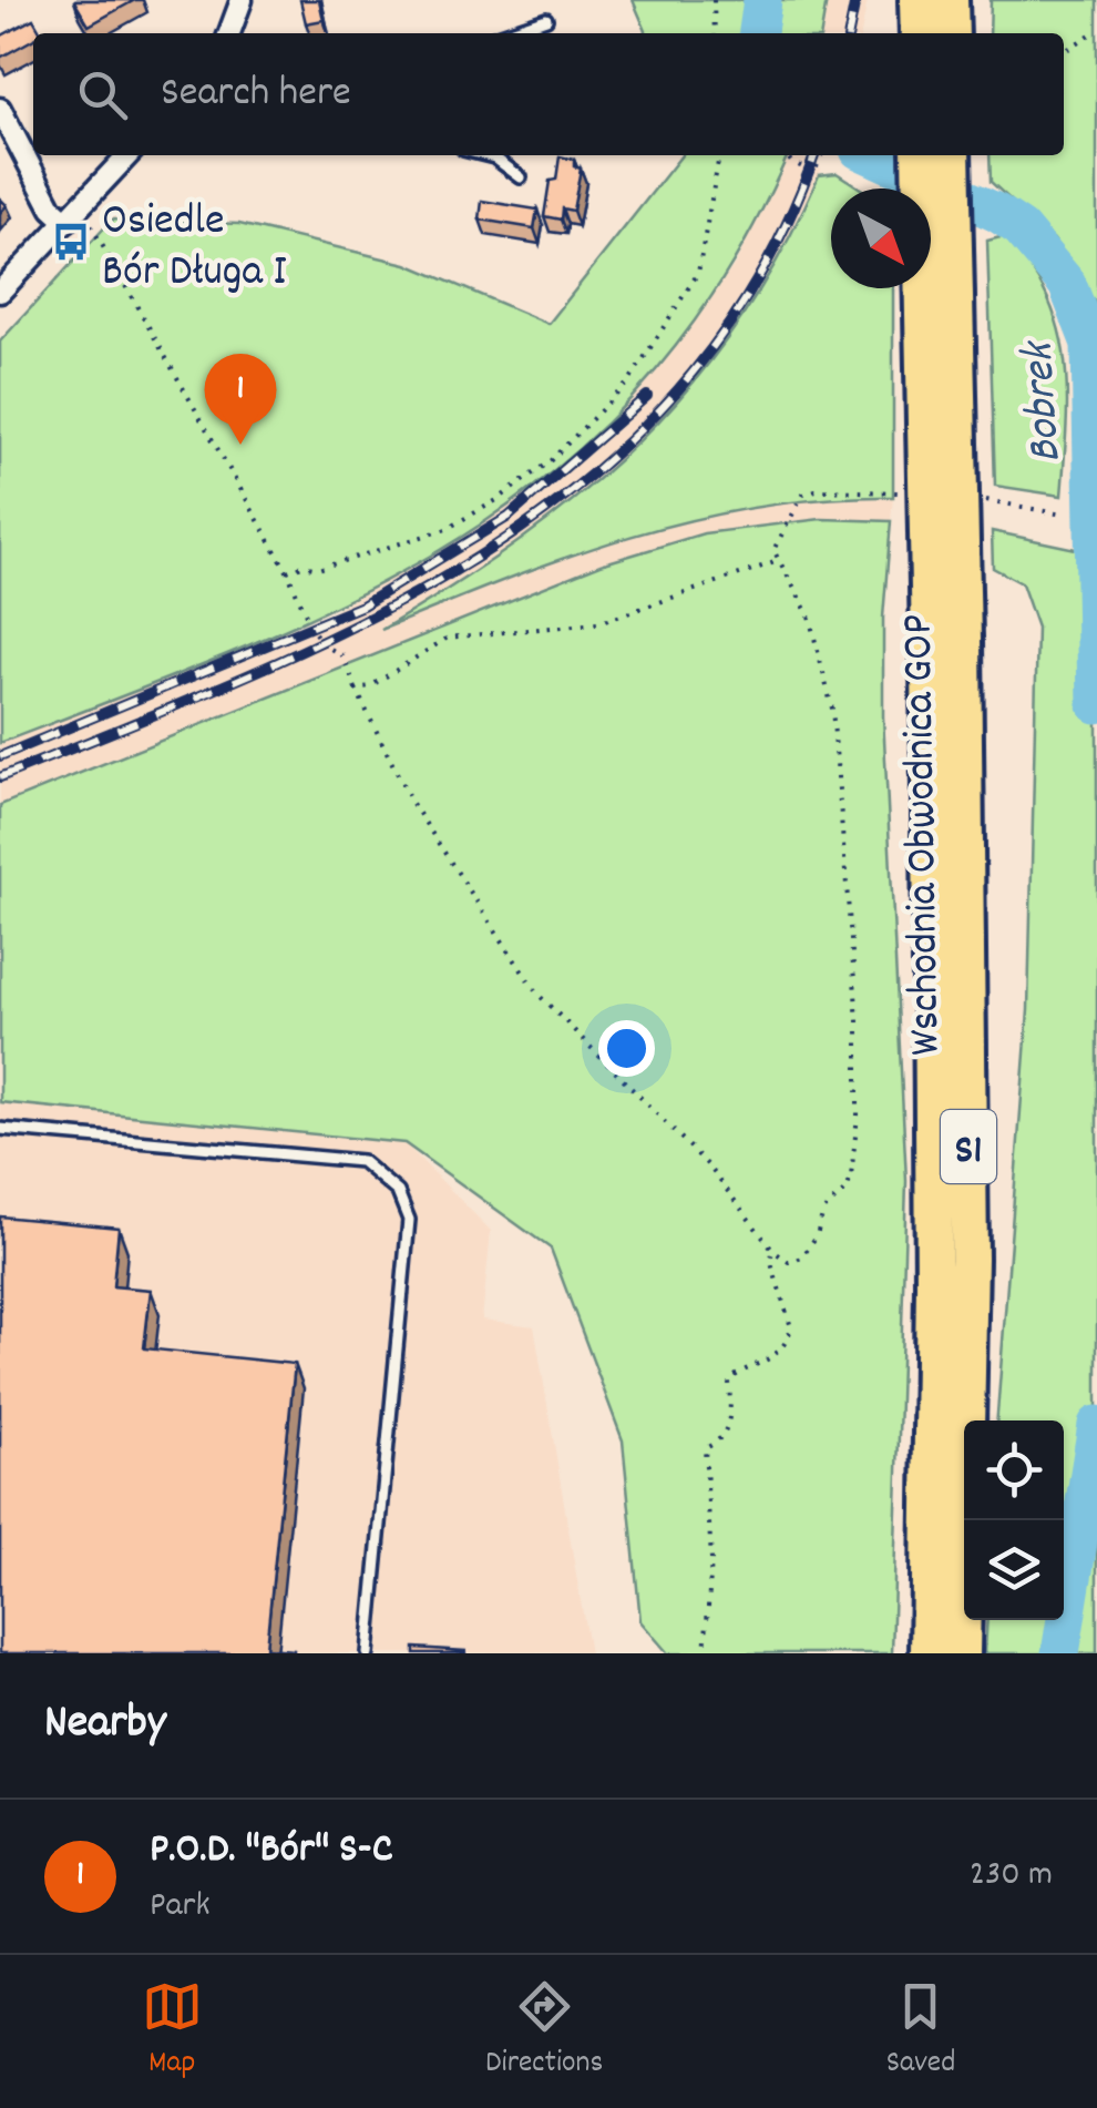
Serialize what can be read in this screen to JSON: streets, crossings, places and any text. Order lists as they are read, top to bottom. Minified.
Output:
{"streets":{"highway":["Wschodnia Obwodnica GOP","S1"]},"water":["Bobrek"],"places":{"bus stop":["Osiedle Bór Długa I"]},"north":"bottom right","page":{"search":"Search here","pins":"1","heading":"Nearby","list":[{"mark":"1","name":"P.O.D. \"Bór\" S-C","note":"Park","value":"230 m"}],"nav":["Map","Directions","Saved"]}}
